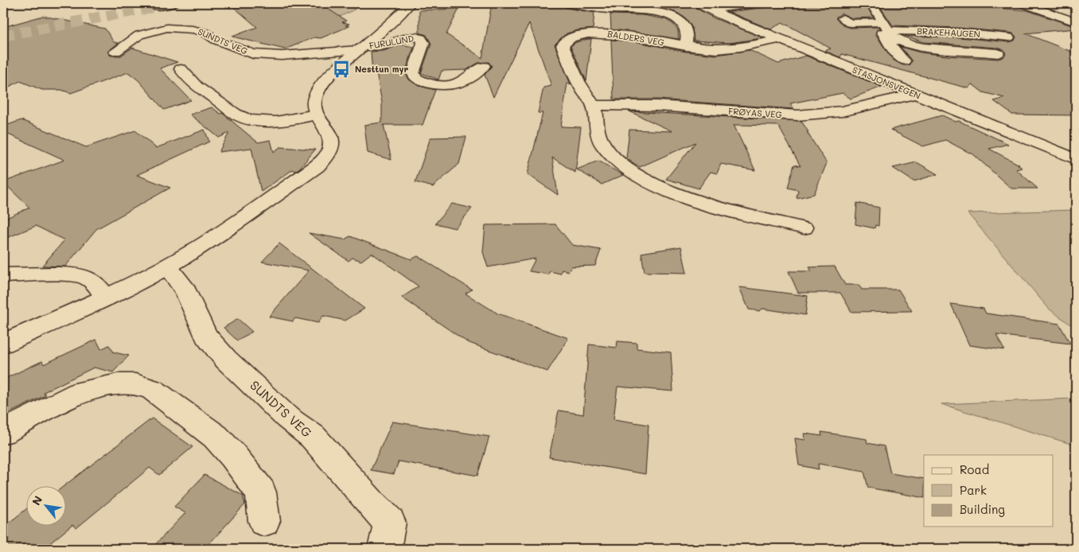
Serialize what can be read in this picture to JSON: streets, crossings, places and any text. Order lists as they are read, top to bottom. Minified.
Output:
{"streets":{"street":["BRAKEHAUGEN","BALDERS VEG","SUNDTS VEG","FURULUND","STASJONSVEGEN","FRØYAS VEG"]},"crossings":[["BALDERS VEG","STASJONSVEGEN"],["BALDERS VEG","FRØYAS VEG"],["SUNDTS VEG","FURULUND"],["STASJONSVEGEN","FRØYAS VEG"]],"places":{"bus stop":["Nesttun myr"]},"legend":["Road","Park","Building"],"north":"top left"}
